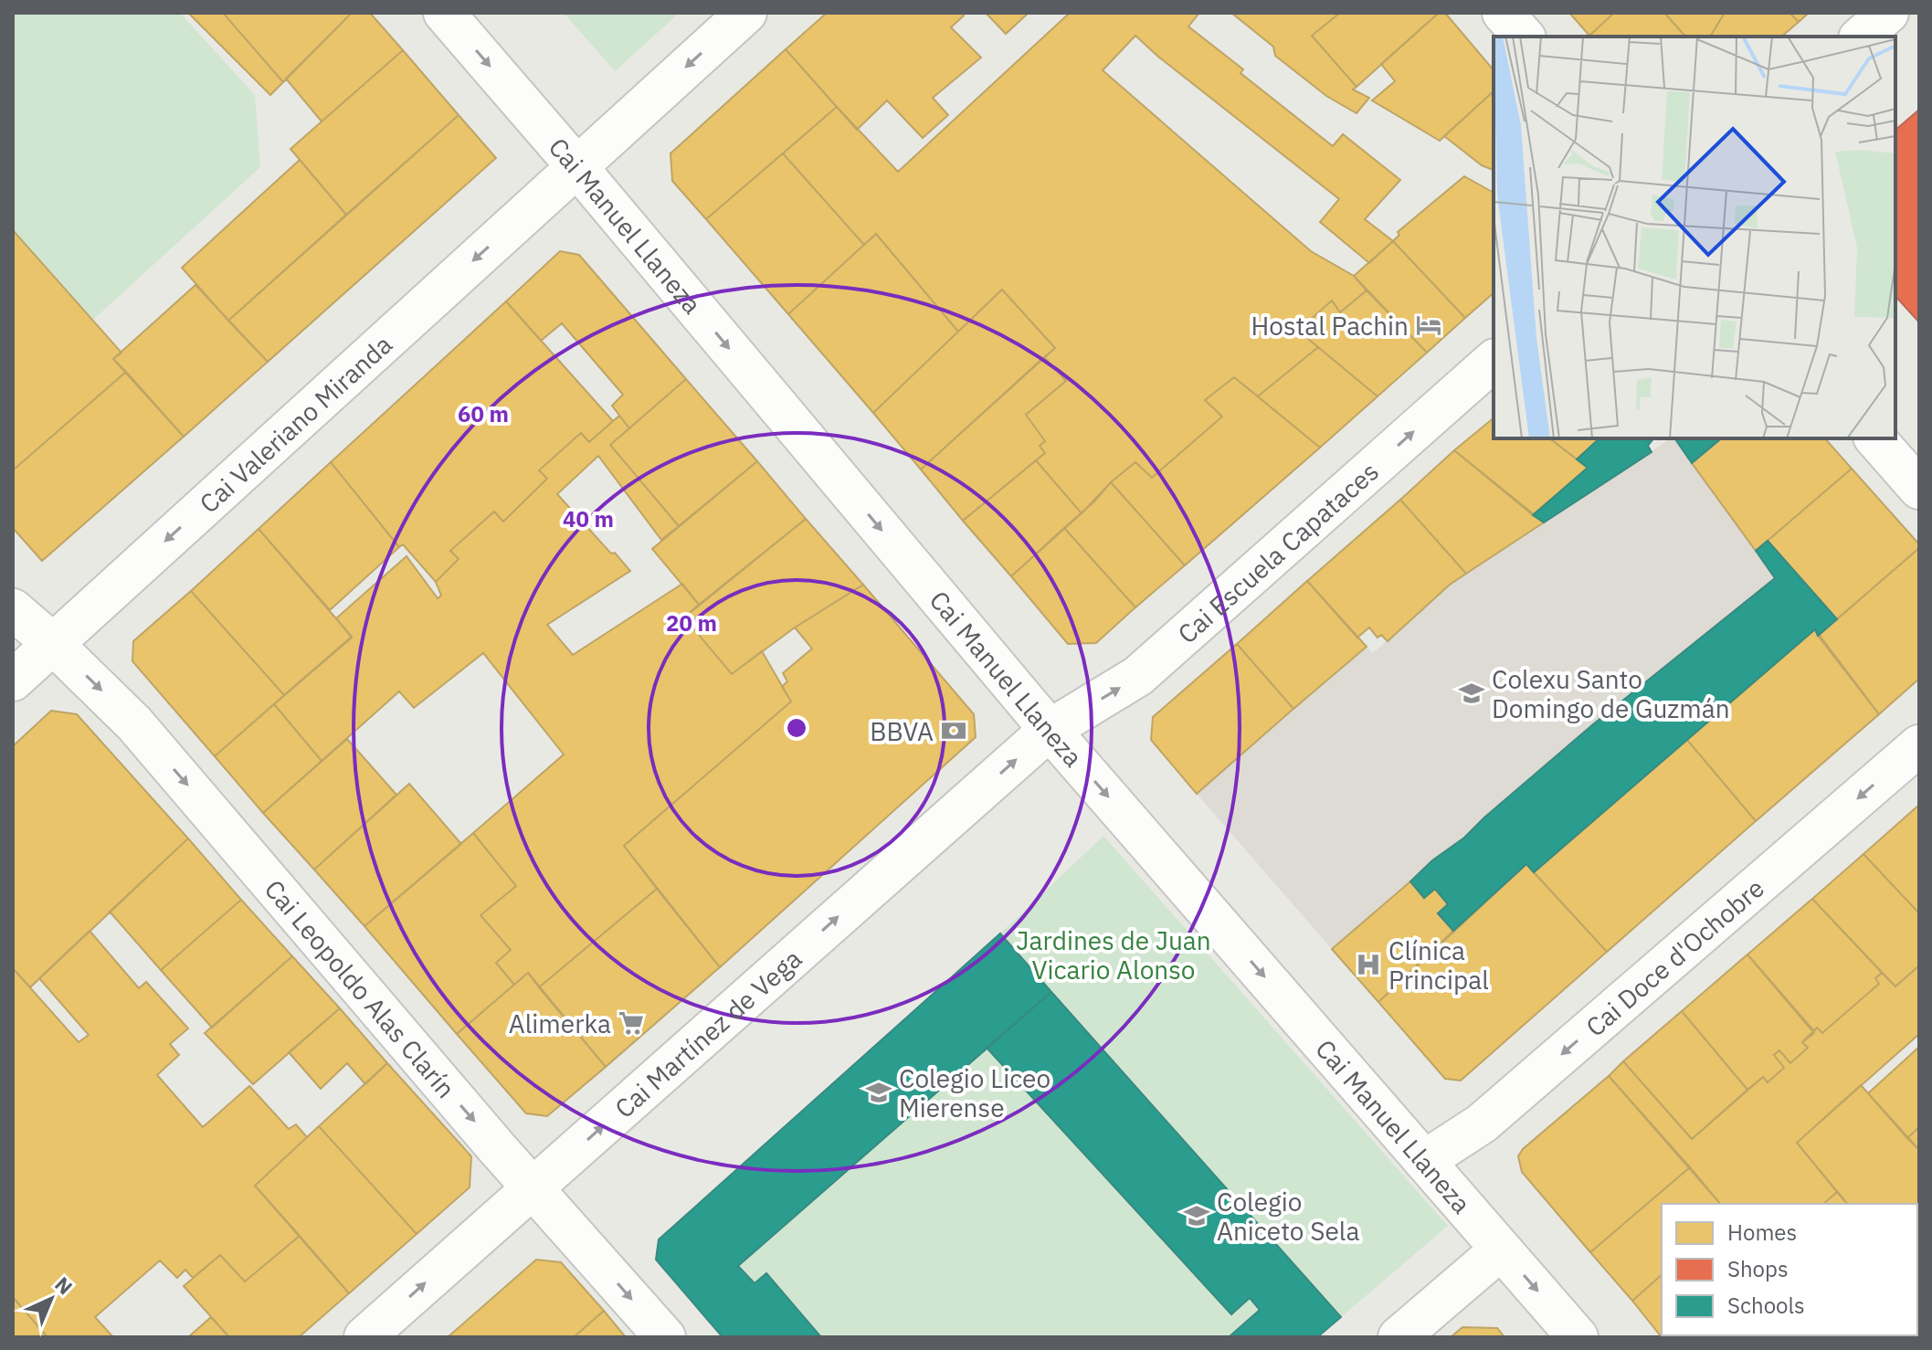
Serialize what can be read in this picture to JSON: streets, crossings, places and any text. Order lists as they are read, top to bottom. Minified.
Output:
{"streets":{"street":["Cai Manuel Llaneza","Cai Valeriano Miranda","Cai Escuela Capataces","Cai Doce d'Ochobre","Cai Leopoldo Alas Clarín","Cai Martínez de Vega"]},"crossings":[["Cai Manuel Llaneza","Cai Valeriano Miranda"],["Cai Manuel Llaneza","Cai Escuela Capataces"],["Cai Manuel Llaneza","Cai Doce d'Ochobre"],["Cai Manuel Llaneza","Cai Martínez de Vega"],["Cai Valeriano Miranda","Cai Leopoldo Alas Clarín"],["Cai Escuela Capataces","Cai Martínez de Vega"],["Cai Leopoldo Alas Clarín","Cai Martínez de Vega"]],"one_way":["Cai Manuel Llaneza","Cai Valeriano Miranda","Cai Escuela Capataces","Cai Doce d'Ochobre","Cai Leopoldo Alas Clarín","Cai Martínez de Vega"],"parks":["Jardines de Juan Vicario Alonso"],"places":{"hotel":["Hostal Pachin"],"school or university":["Colexu Santo Domingo de Guzmán","Colegio Liceo Mierense","Colegio Aniceto Sela"],"bank":["BBVA"],"hospital":["Clínica Principal"],"supermarket":["Alimerka"]},"legend":["Homes","Shops","Schools"],"north":"top right","rings":["60 m","40 m","20 m"]}
